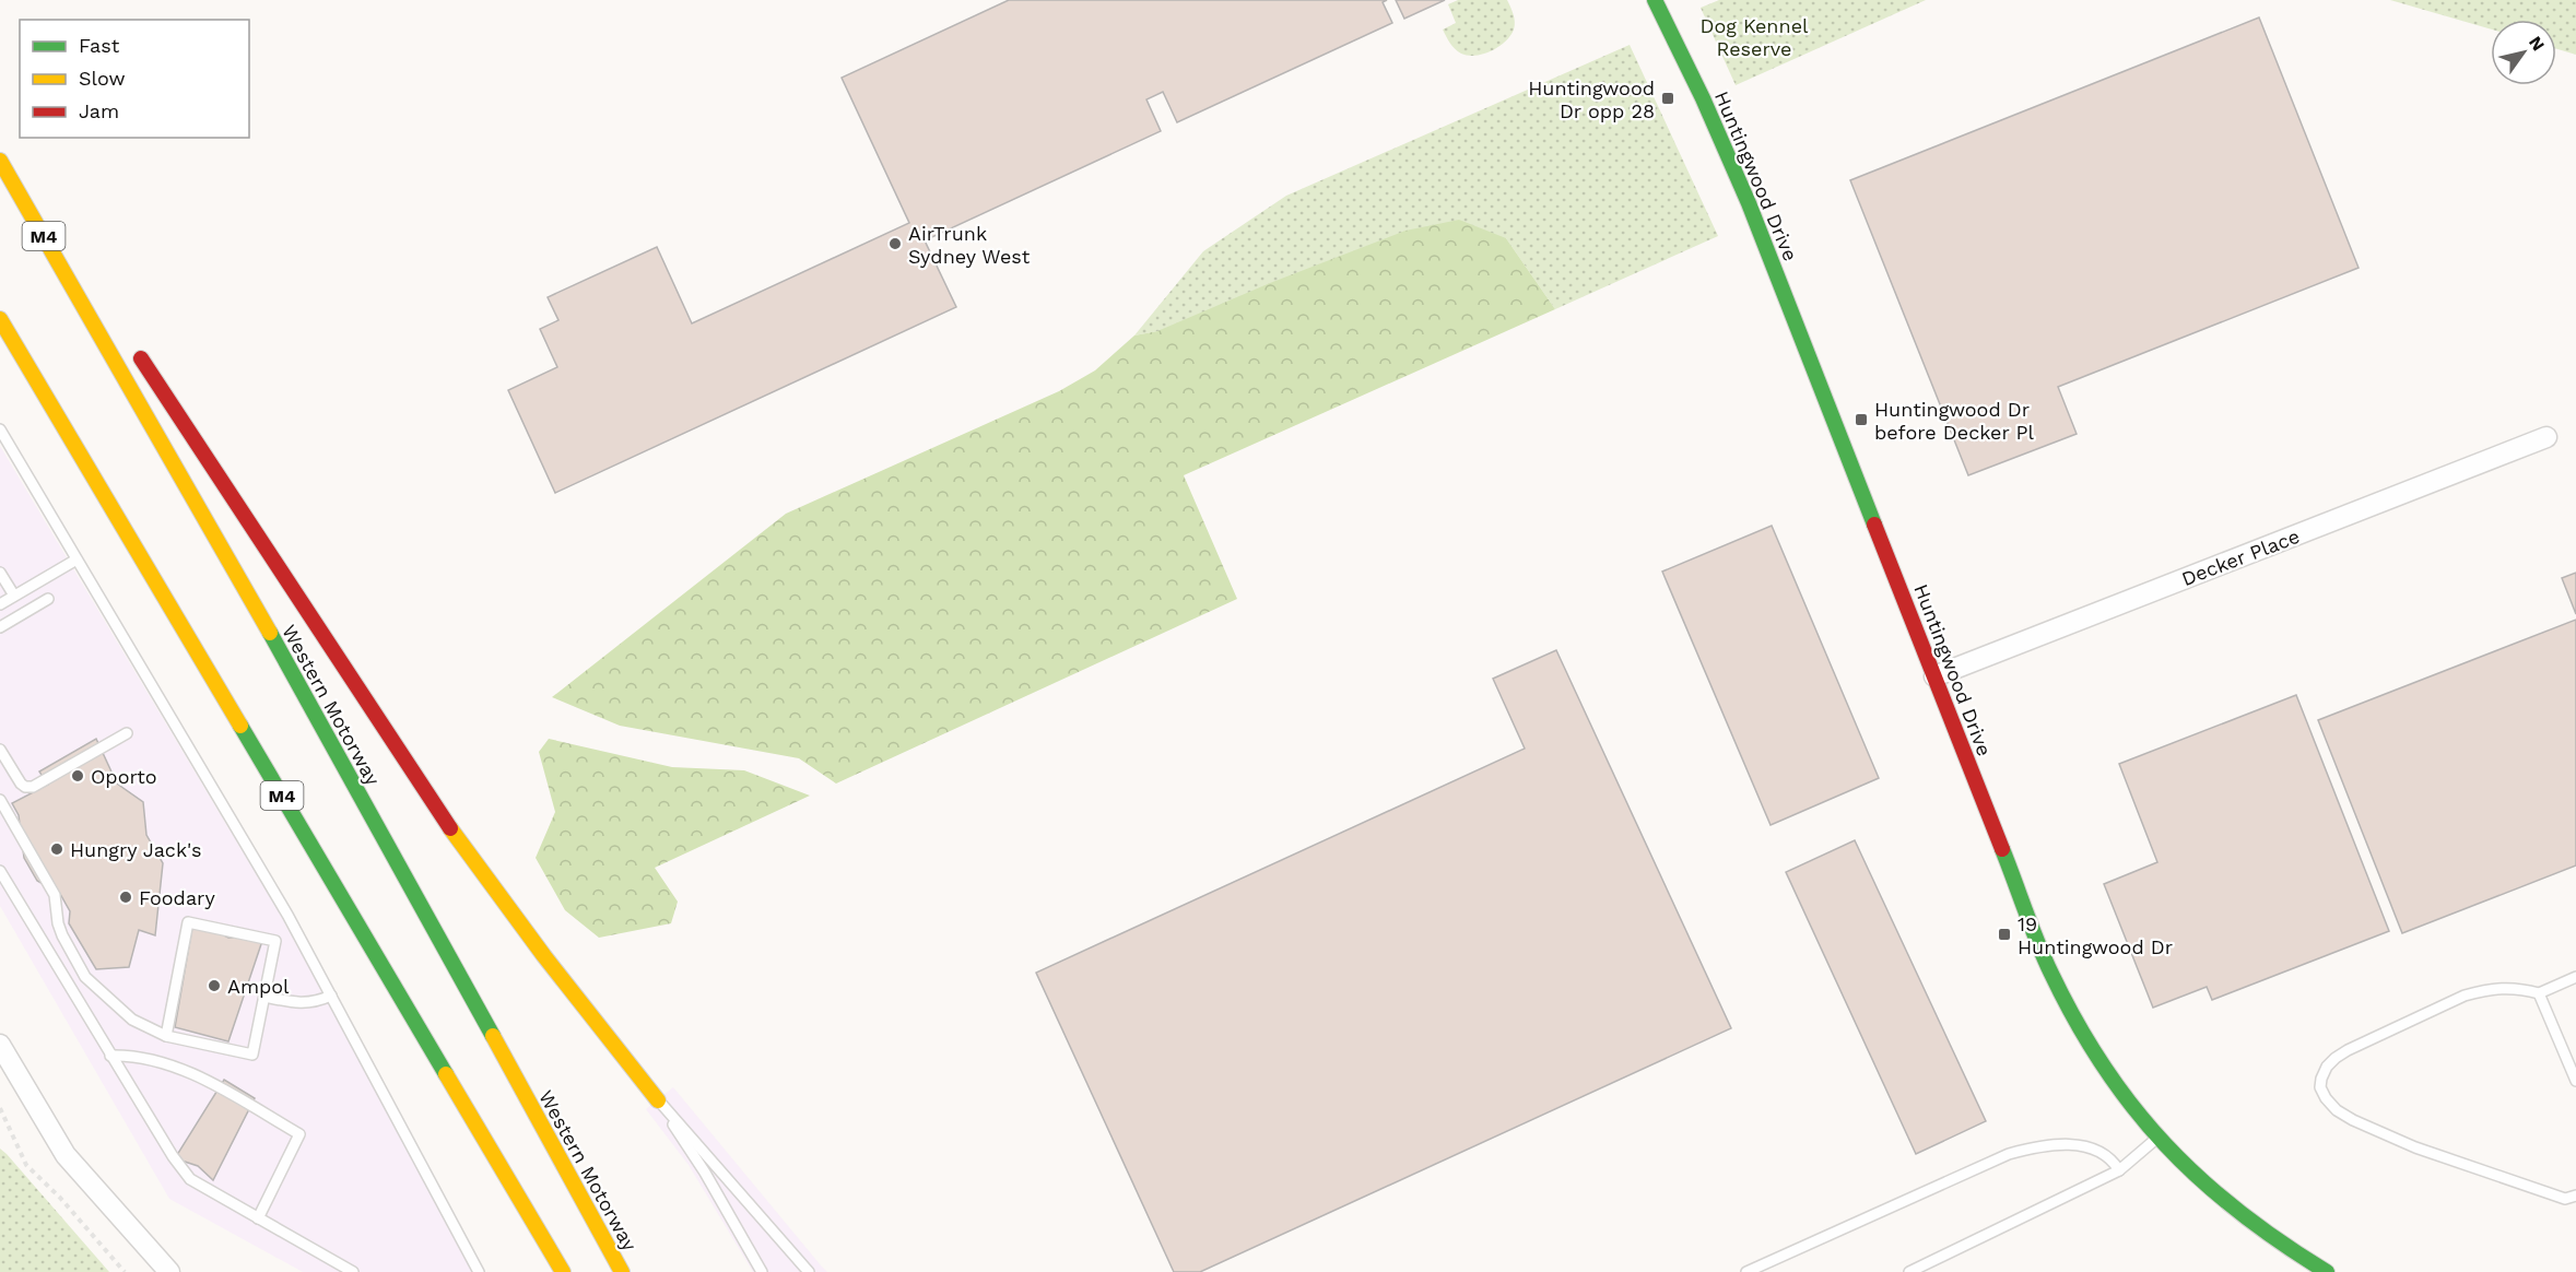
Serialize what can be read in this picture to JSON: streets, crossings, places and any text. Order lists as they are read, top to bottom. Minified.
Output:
{"streets":{"main road":["Huntingwood Drive","M4","Western Motorway"],"street":["Decker Place"]},"crossings":[["Huntingwood Drive","Decker Place"]],"parks":["Dog Kennel Reserve"],"places":{"transit":["Huntingwood Dr opp 28","Huntingwood Dr before Decker Pl","19 Huntingwood Dr"],"other":["AirTrunk Sydney West","Oporto","Hungry Jack's","Foodary","Ampol"]},"legend":["Fast","Slow","Jam"],"north":"top right"}
